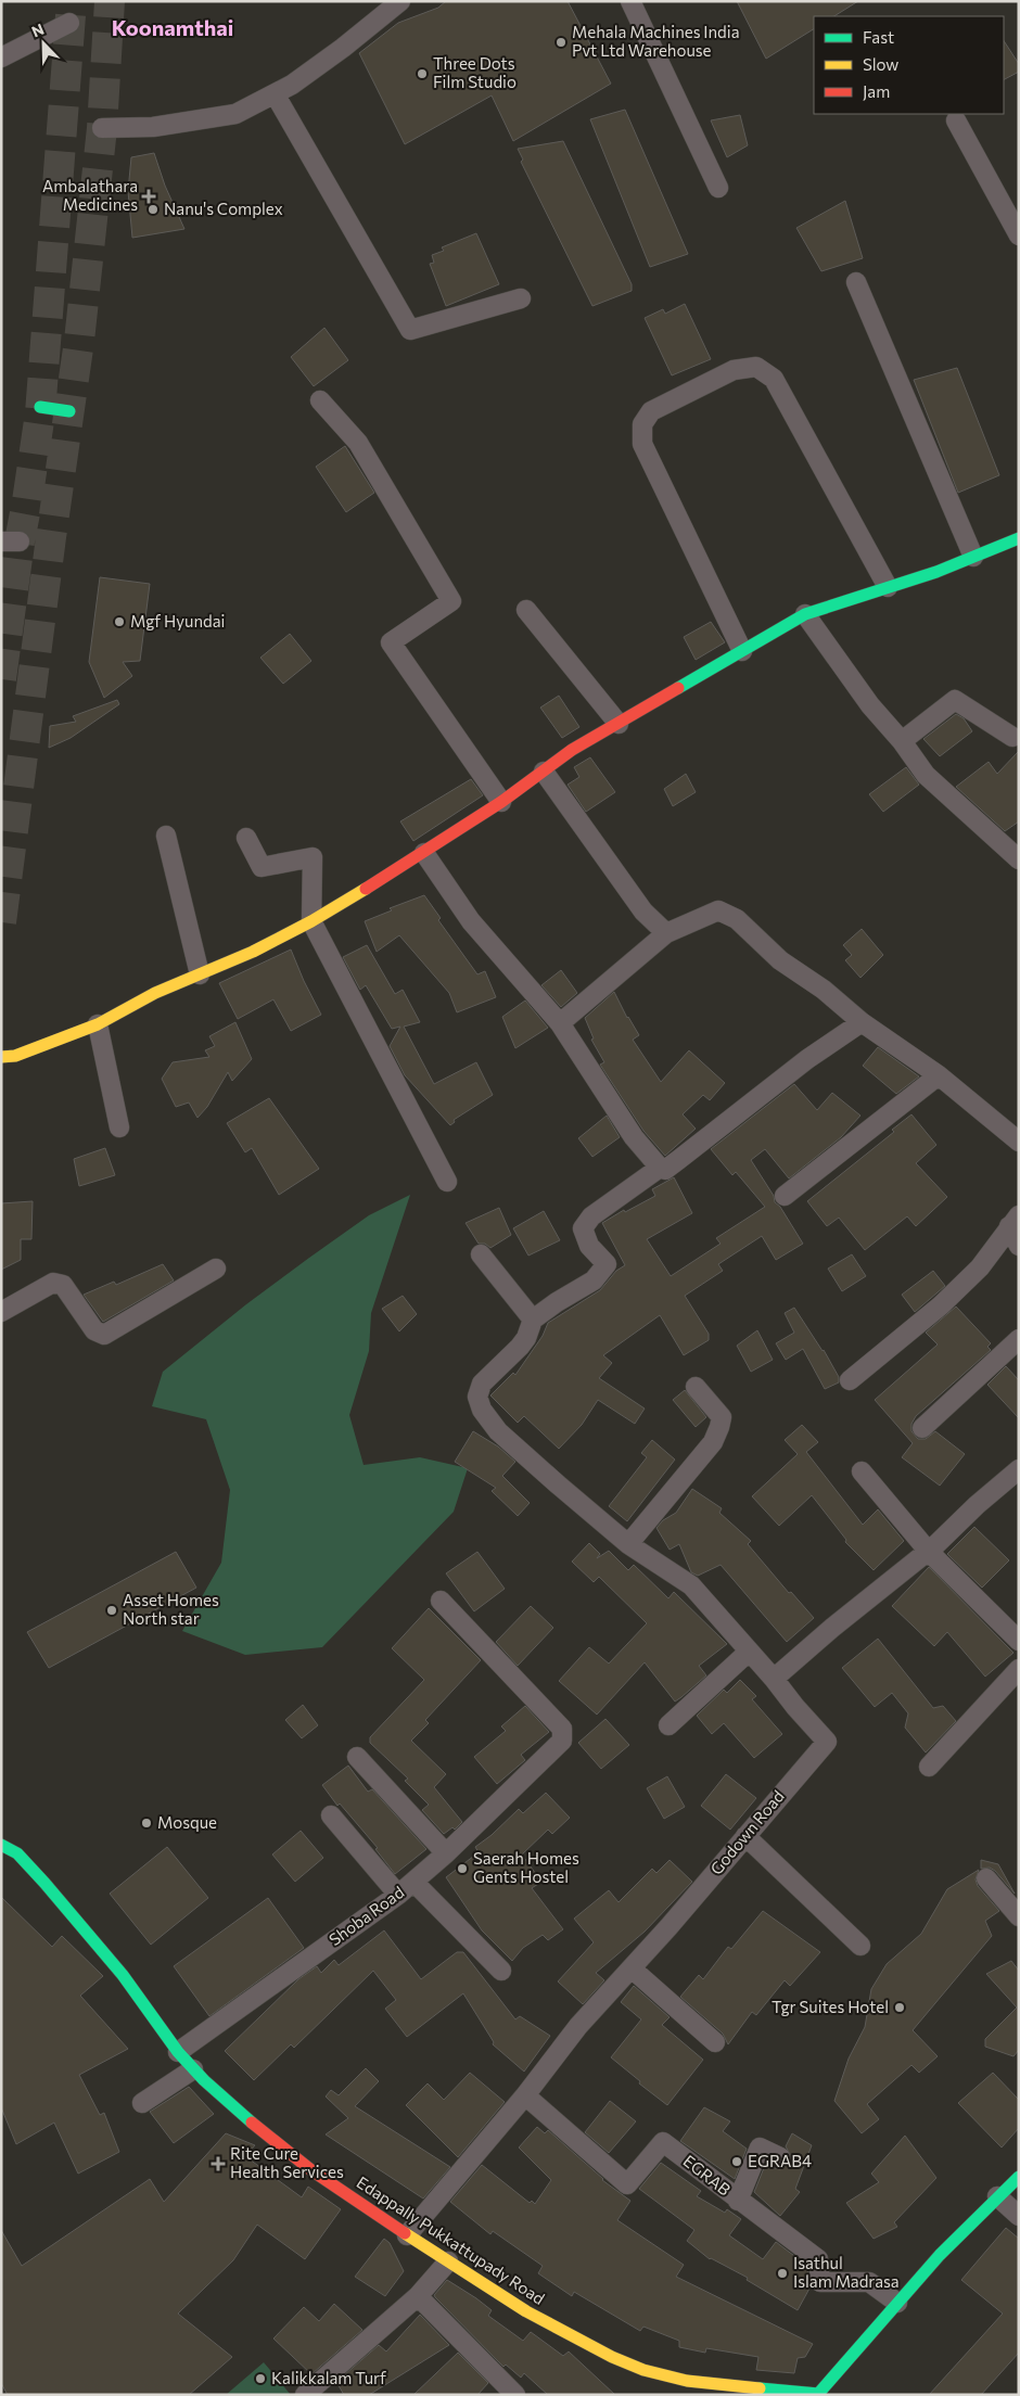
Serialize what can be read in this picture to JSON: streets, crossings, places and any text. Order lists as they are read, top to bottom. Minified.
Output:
{"streets":{"main road":["Edappally Pukkattupady Road"],"street":["Godown Road","Shoba Road","EGRAB"]},"crossings":[["Godown Road","EGRAB"],["Godown Road","Edappally Pukkattupady Road"],["Shoba Road","Edappally Pukkattupady Road"],["EGRAB","Edappally Pukkattupady Road"]],"districts":["Koonamthai"],"places":{"other":["Mehala Machines India Pvt Ltd Warehouse","Three Dots Film Studio","Nanu's Complex","Mgf Hyundai","Asset Homes North star","Mosque","Saerah Homes Gents Hostel","Tgr Suites Hotel","EGRAB4","Isathul Islam Madrasa","Kalikkalam Turf"],"health":["Ambalathara Medicines","Rite Cure Health Services"]},"legend":["Fast","Slow","Jam"],"north":"top left"}
